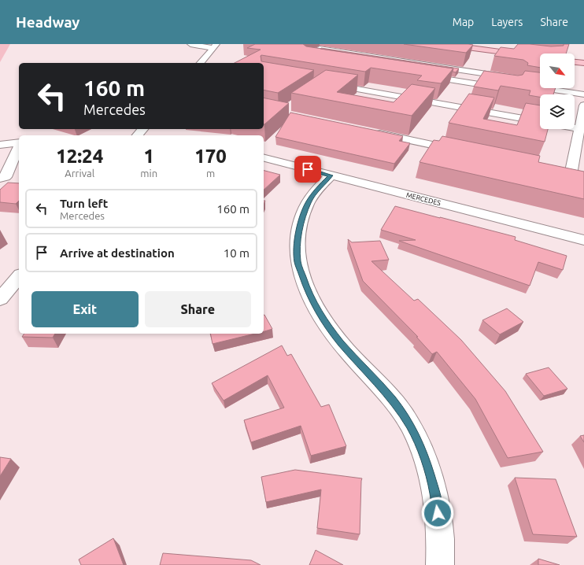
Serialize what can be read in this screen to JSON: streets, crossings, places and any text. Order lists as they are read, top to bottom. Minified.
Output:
{"streets":{"street":["MERCEDES"]},"north":"bottom right","page":{"header":"Headway","nav":["Map","Layers","Share"],"turn":["160 m","Mercedes"],"eta":["12:24","Arrival","1","min","170","m"],"list":[{"name":"Turn left","note":"Mercedes","value":"160 m"},{"name":"Arrive at destination","value":"10 m"}],"buttons":["Exit","Share"]}}
